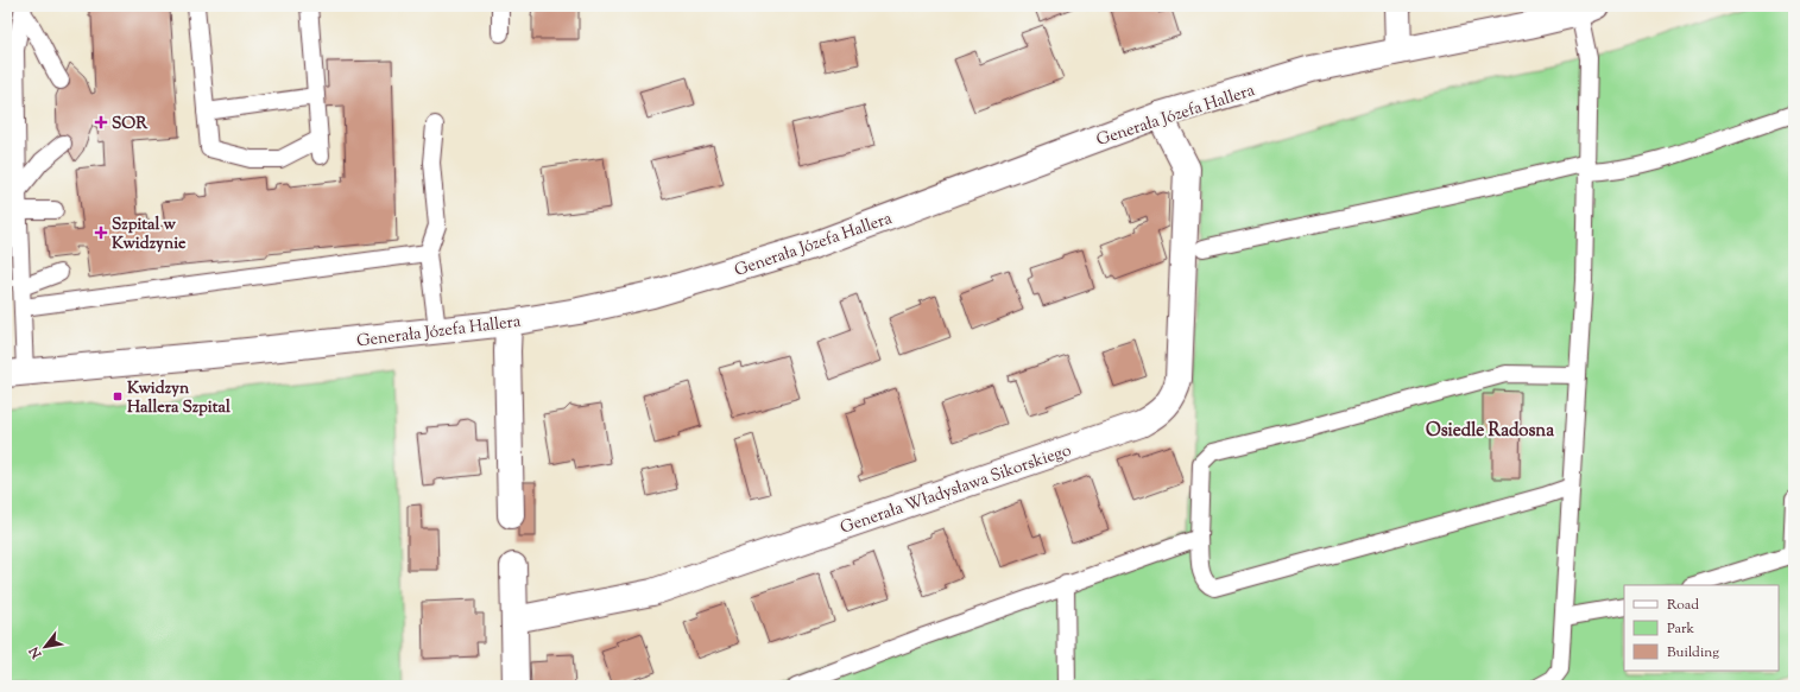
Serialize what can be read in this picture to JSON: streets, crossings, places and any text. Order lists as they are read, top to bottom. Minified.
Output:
{"streets":{"street":["Generała Józefa Hallera","Generała Władysława Sikorskiego"]},"crossings":[["Generała Józefa Hallera","Generała Władysława Sikorskiego"]],"districts":["Osiedle Radosna"],"places":{"health":["SOR","Szpital w Kwidzynie"],"transit":["Kwidzyn Hallera Szpital"]},"legend":["Road","Park","Building"],"north":"bottom left"}
